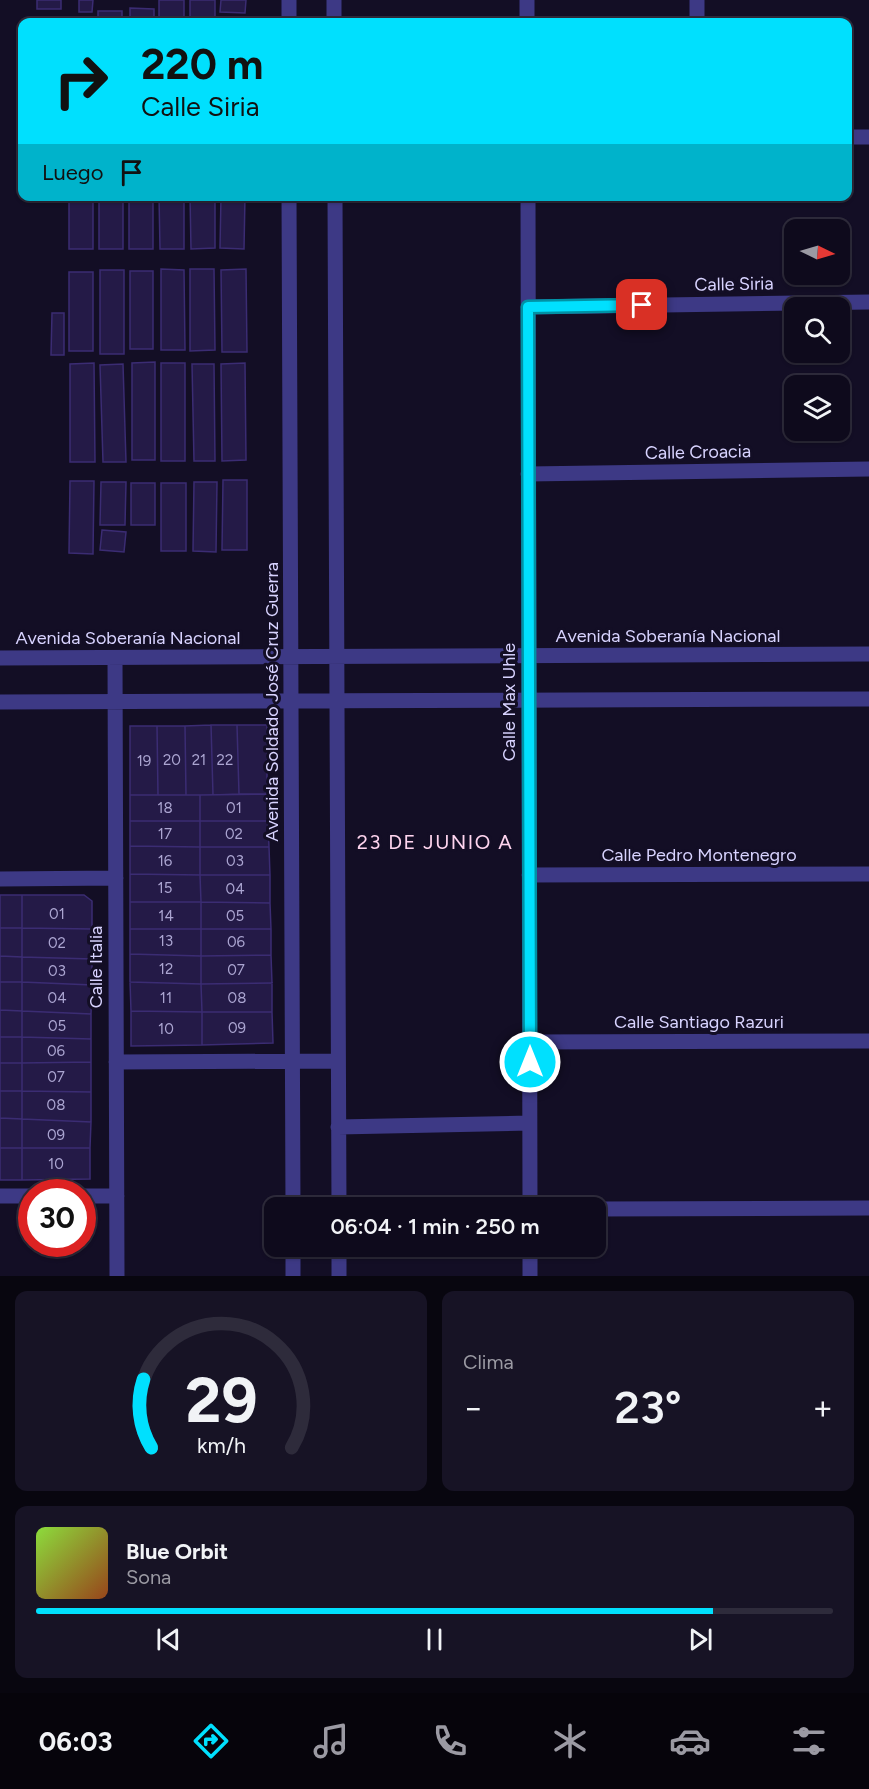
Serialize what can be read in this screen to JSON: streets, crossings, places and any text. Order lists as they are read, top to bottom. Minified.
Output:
{"streets":{"street":["Calle Siria","Calle Croacia","Avenida Soberanía Nacional","Avenida Soldado José Cruz Guerra","Calle Max Uhle","Calle Pedro Montenegro","Calle Italia","Calle Santiago Razuri"]},"crossings":[["Calle Siria","Calle Max Uhle"],["Calle Croacia","Calle Max Uhle"],["Avenida Soberanía Nacional","Avenida Soldado José Cruz Guerra"],["Avenida Soberanía Nacional","Calle Max Uhle"],["Avenida Soberanía Nacional","Calle Italia"],["Calle Max Uhle","Calle Pedro Montenegro"],["Calle Max Uhle","Calle Santiago Razuri"]],"districts":["23 DE JUNIO A"],"house_numbers":["20","21","22","19","18","01","17","02","16","03","15","04","01","14","05","13","06","02","12","07","03","04","11","08","05","09","10","06","07","08","09","10"],"north":"right","page":{"turn":["220 m","Calle Siria"],"then":"Luego","limit":"30","trip":"06:04 · 1 min · 250 m","tile":"Clima","heat":["−","23°","+"],"song":["Blue Orbit","Sona"],"tabs":"06:03","gauge":["29","km/h"]}}
